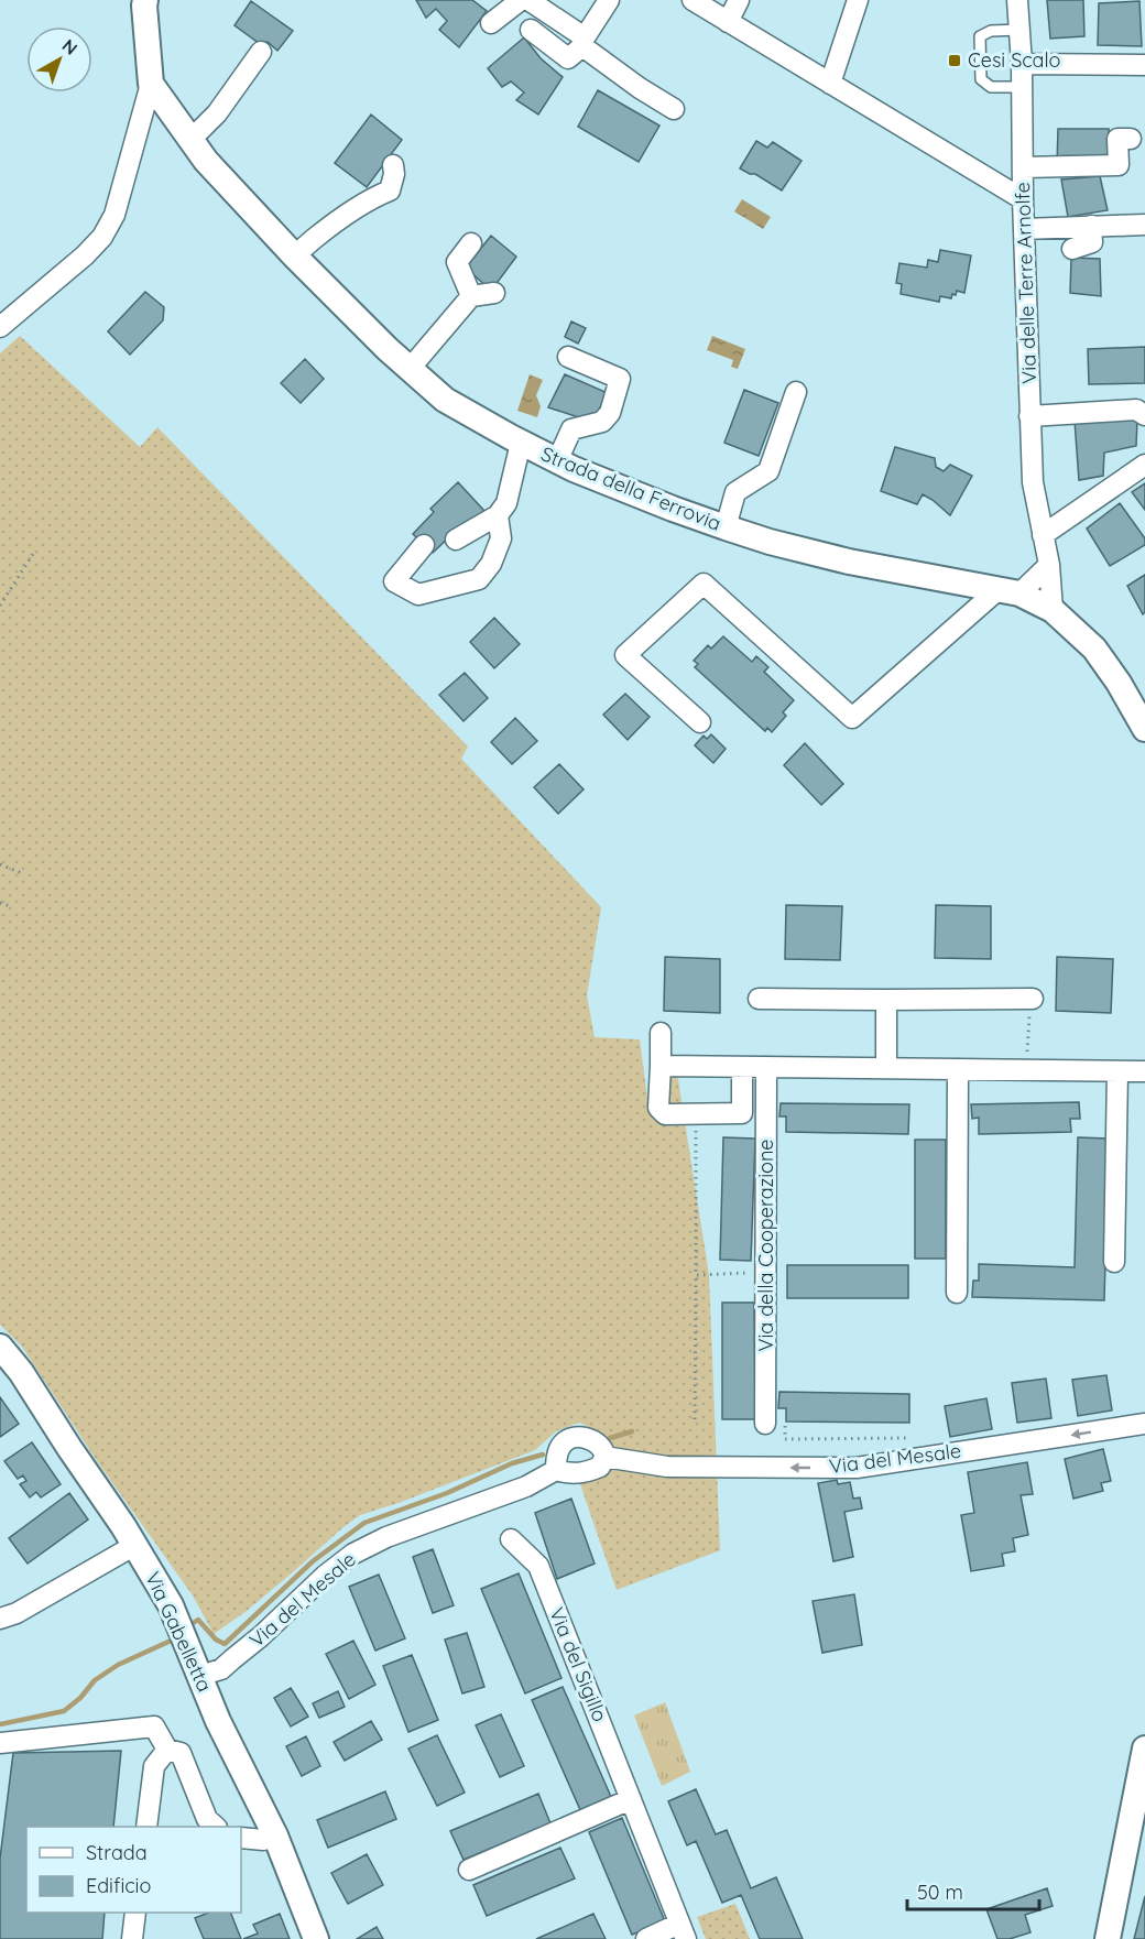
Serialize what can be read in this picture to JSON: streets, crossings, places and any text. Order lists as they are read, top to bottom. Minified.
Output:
{"streets":{"street":["Via delle Terre Arnolfe","Strada della Ferrovia","Via della Cooperazione","Via del Mesale","Via Gabelletta","Via del Sigillo"]},"crossings":[["Via delle Terre Arnolfe","Strada della Ferrovia"],["Via del Mesale","Via Gabelletta"]],"one_way":["Via del Mesale"],"places":{"transit":["Cesi Scalo"]},"legend":["Strada","Edificio"],"scale_bar":"50 m","north":"top right"}
